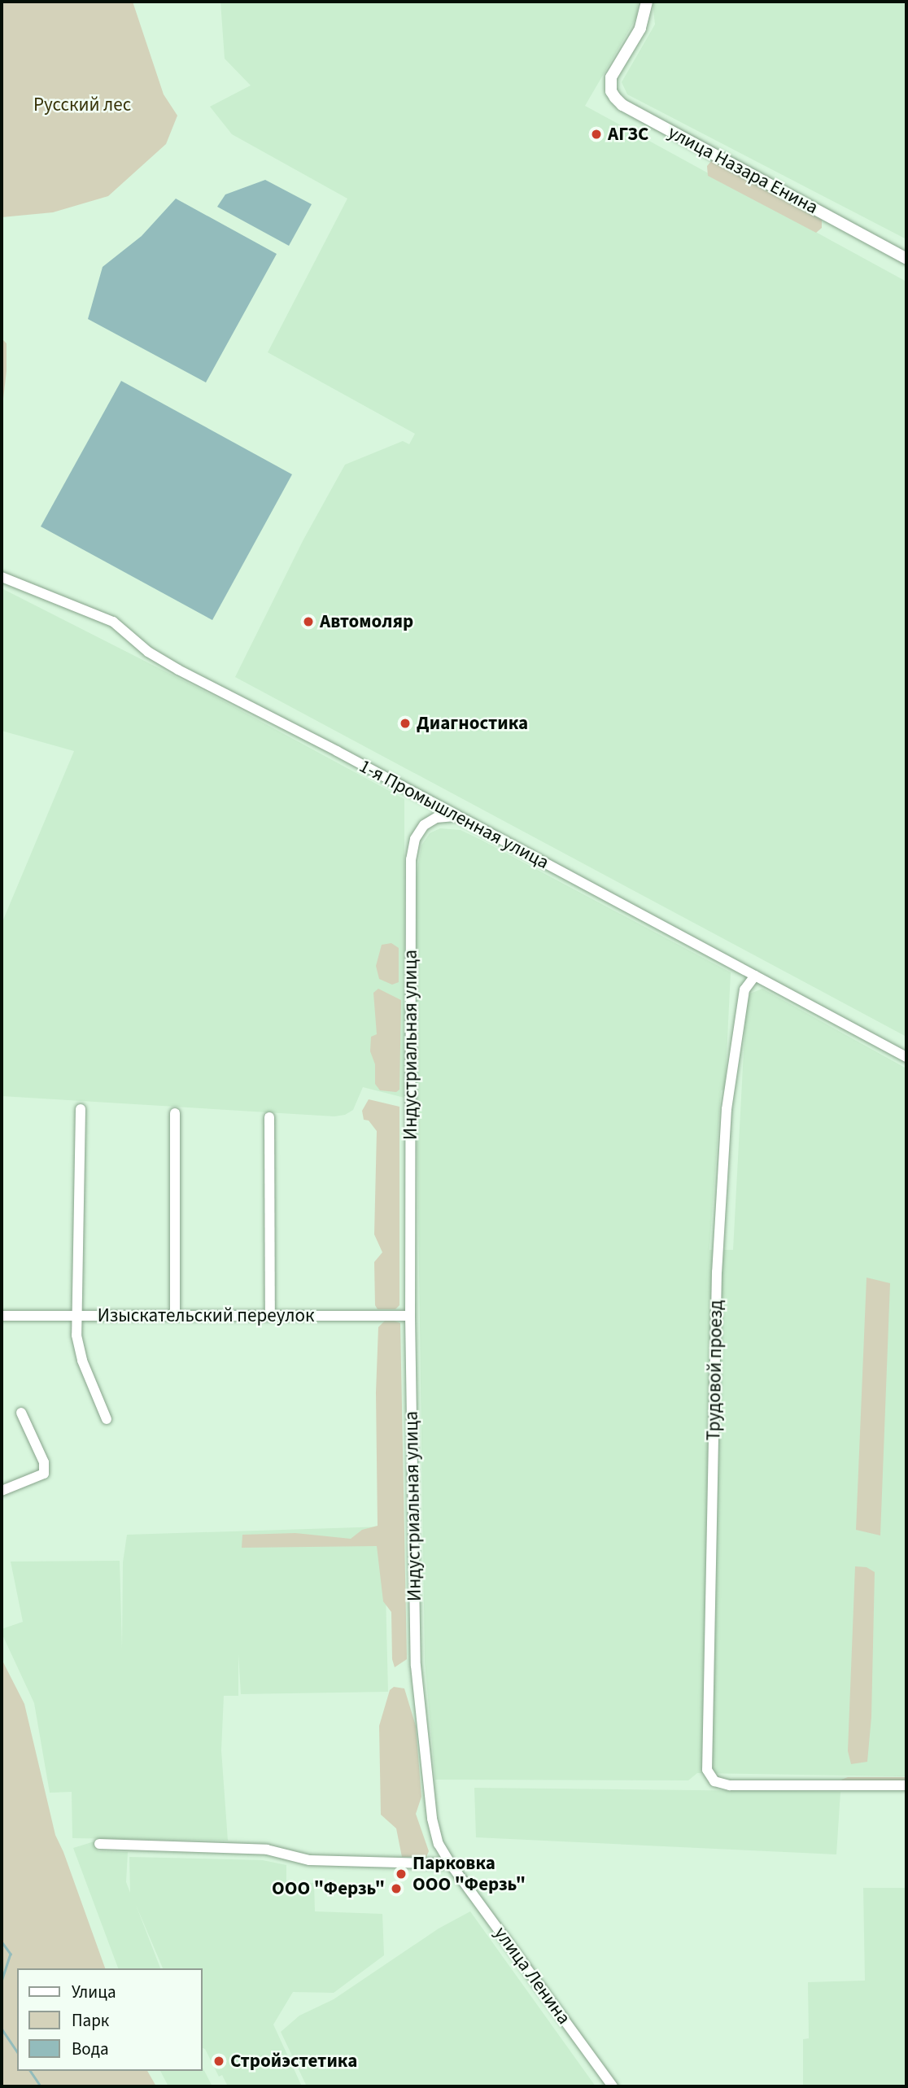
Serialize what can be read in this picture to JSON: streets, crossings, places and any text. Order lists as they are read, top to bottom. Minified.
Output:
{"streets":{"main road":["улица Назара Енина"],"street":["1-я Промышленная улица","Индустриальная улица","Изыскательский переулок","Трудовой проезд","улица Ленина"]},"crossings":[["1-я Промышленная улица","Индустриальная улица"],["1-я Промышленная улица","Трудовой проезд"],["Индустриальная улица","Изыскательский переулок"],["Индустриальная улица","улица Ленина"]],"parks":["Русский лес"],"places":["АГЗС","Автомоляр","Диагностика","Парковка ООО \"Ферзь\"","ООО \"Ферзь\"","Стройэстетика"],"legend":["Улица","Парк","Вода"]}
